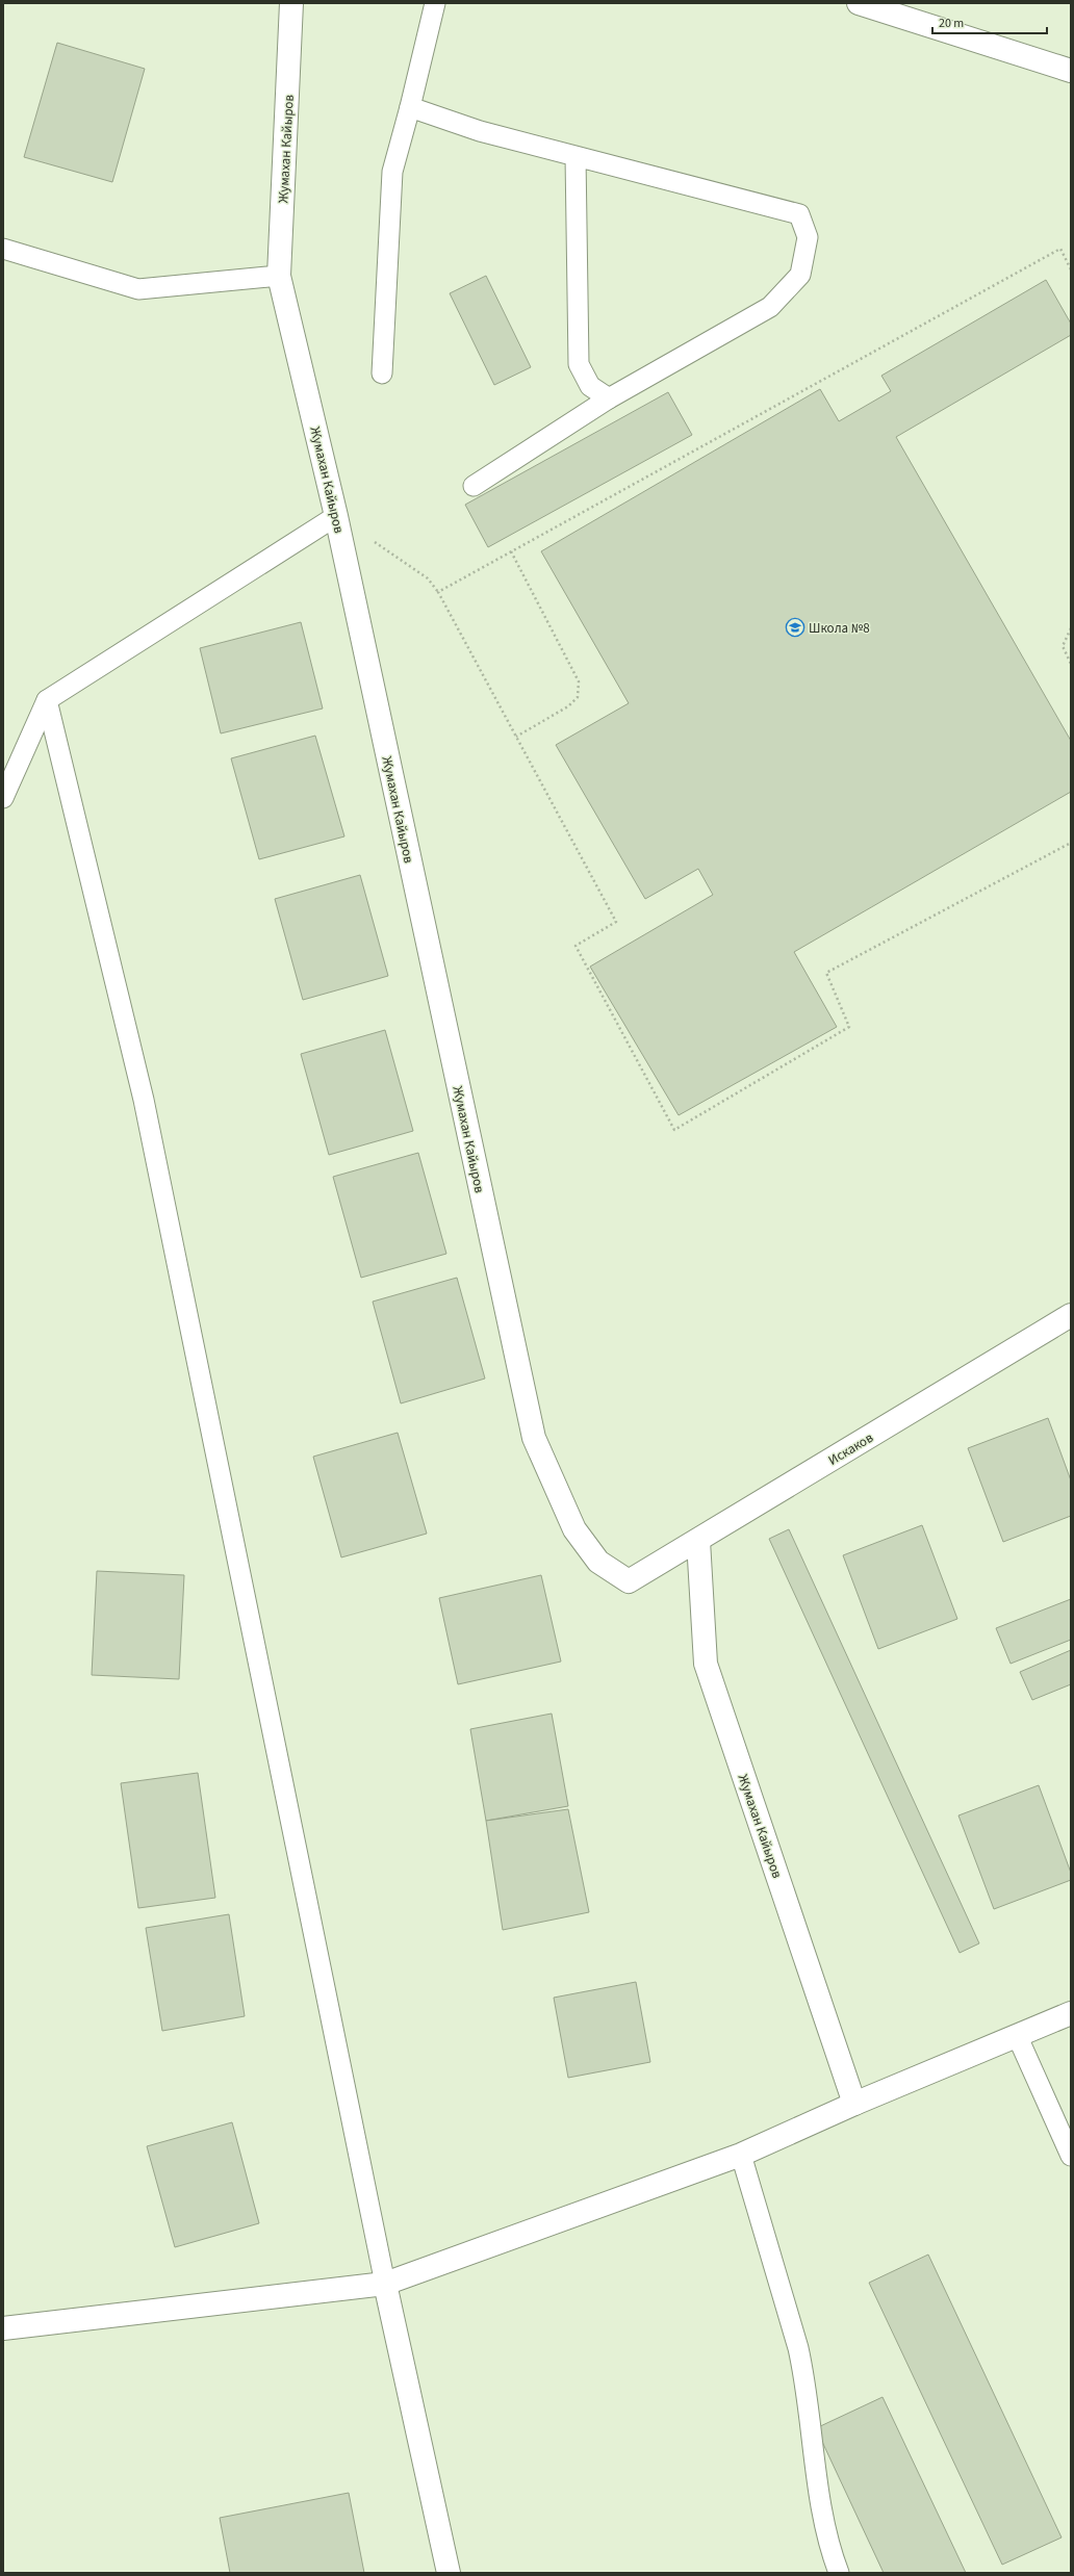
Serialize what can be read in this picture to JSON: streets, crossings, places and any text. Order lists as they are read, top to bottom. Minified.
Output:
{"streets":{"street":["Жумахан Кайыров","Искаков"]},"crossings":[["Жумахан Кайыров","Искаков"]],"places":{"school or university":["Школа №8"]},"scale_bar":"20 m"}
